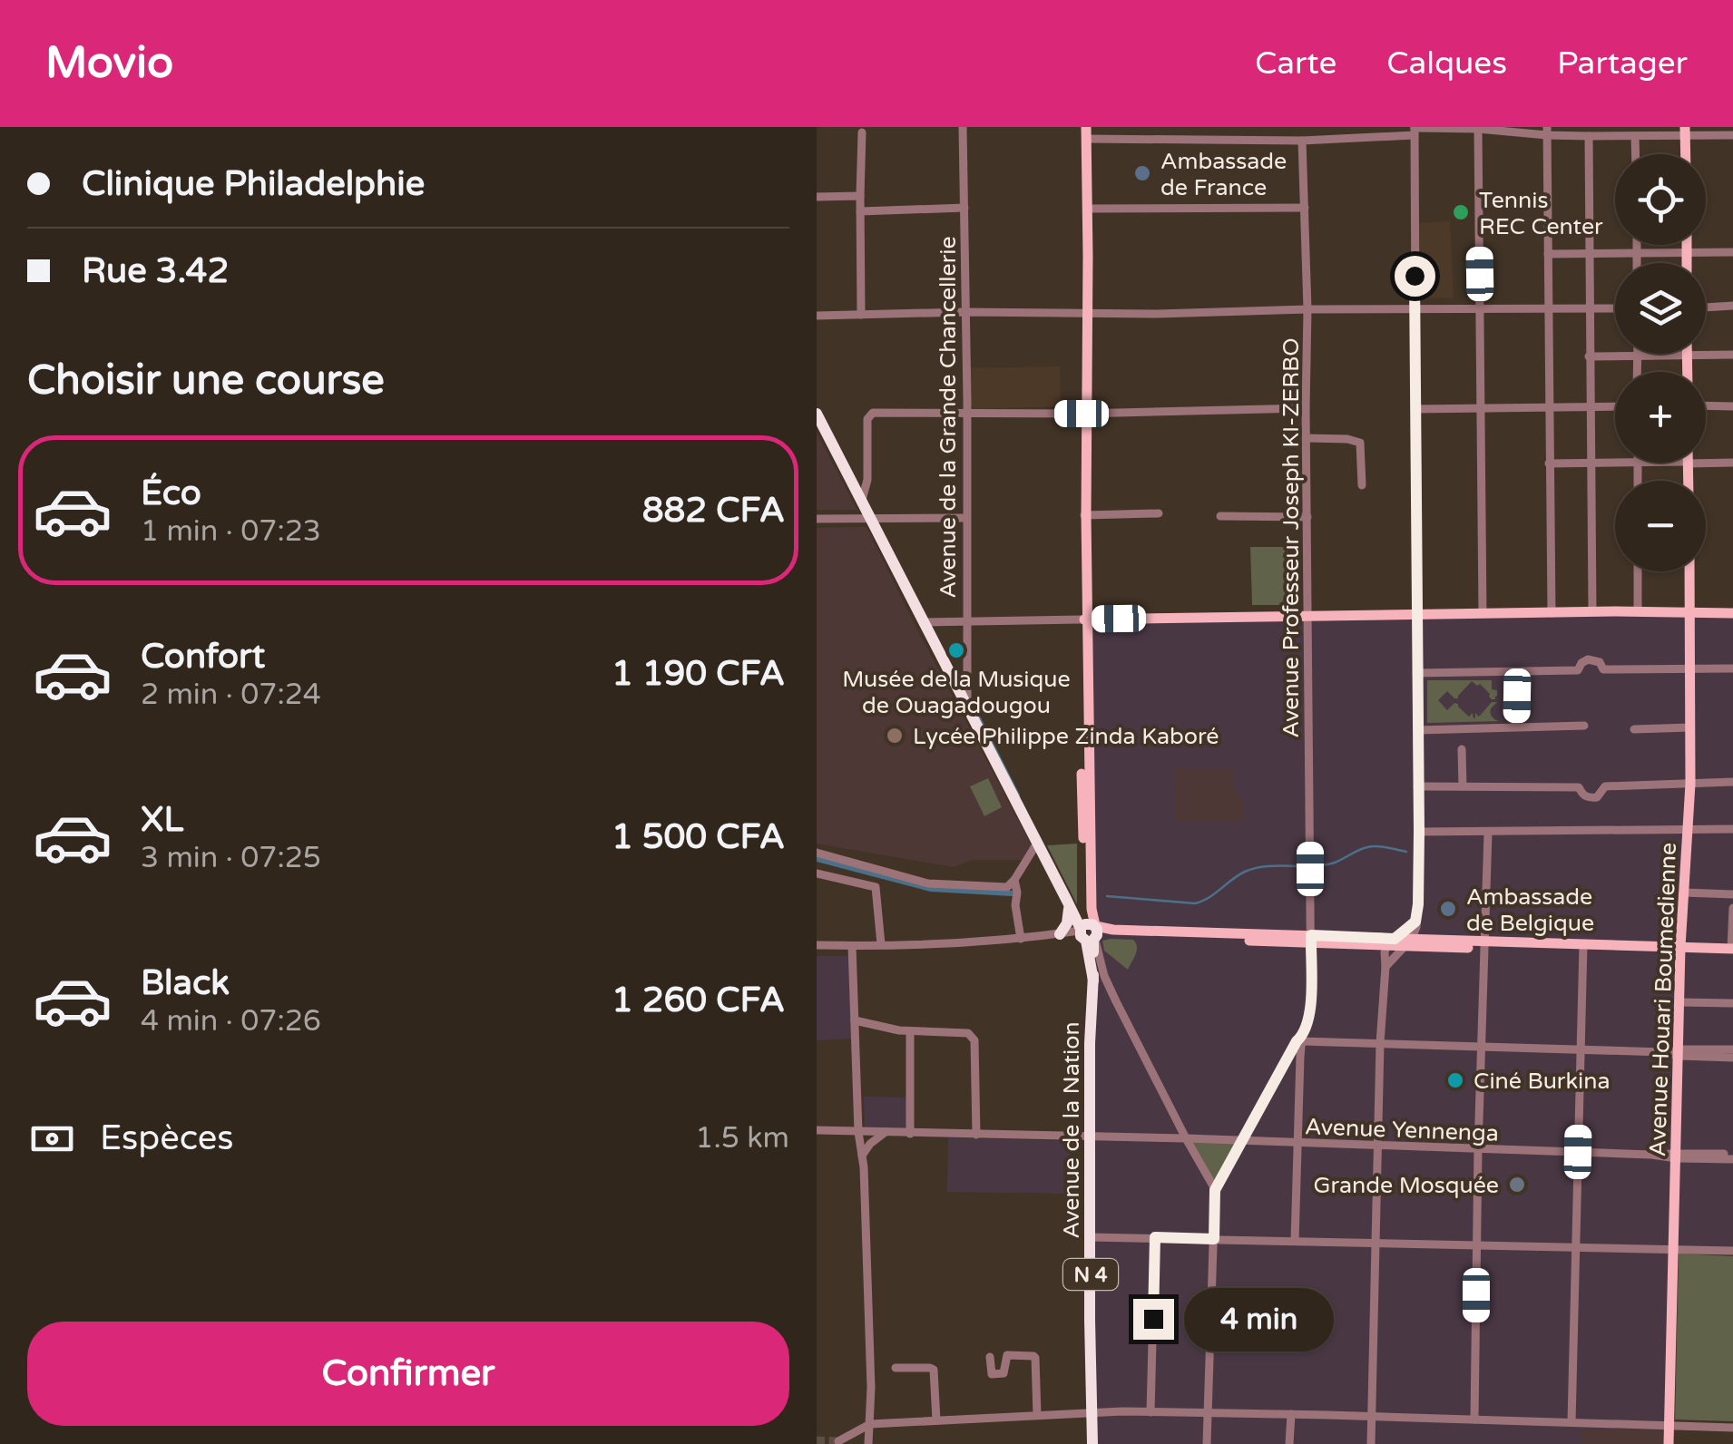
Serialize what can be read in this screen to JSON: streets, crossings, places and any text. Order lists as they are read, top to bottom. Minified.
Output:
{"streets":{"highway":["Avenue de la Nation","N 4"],"main road":["Avenue Houari Boumedienne"],"street":["Avenue de la Grande Chancellerie","Avenue Professeur Joseph KI-ZERBO","Avenue Yennenga"]},"crossings":[["Avenue Houari Boumedienne","Avenue Yennenga"],["Avenue Yennenga","Avenue de la Nation"]],"places":["Ambassade de France","Tennis REC Center","Musée de la Musique de Ouagadougou","Lycée Philippe Zinda Kaboré","Ambassade de Belgique","Ciné Burkina","Grande Mosquée"],"page":{"header":"Movio","nav":["Carte","Calques","Partager"],"banner":["Clinique Philadelphie","Rue 3.42"],"map_buttons":["+","−"],"heading":"Choisir une course","list":[{"name":"Éco","note":"1 min · 07:23","value":"882 CFA"},{"name":"Confort","note":"2 min · 07:24","value":"1 190 CFA"},{"name":"XL","note":"3 min · 07:25","value":"1 500 CFA"},{"name":"Black","note":"4 min · 07:26","value":"1 260 CFA"}],"pay":["Espèces","1.5 km"],"bubble":"4 min","buttons":"Confirmer"}}
